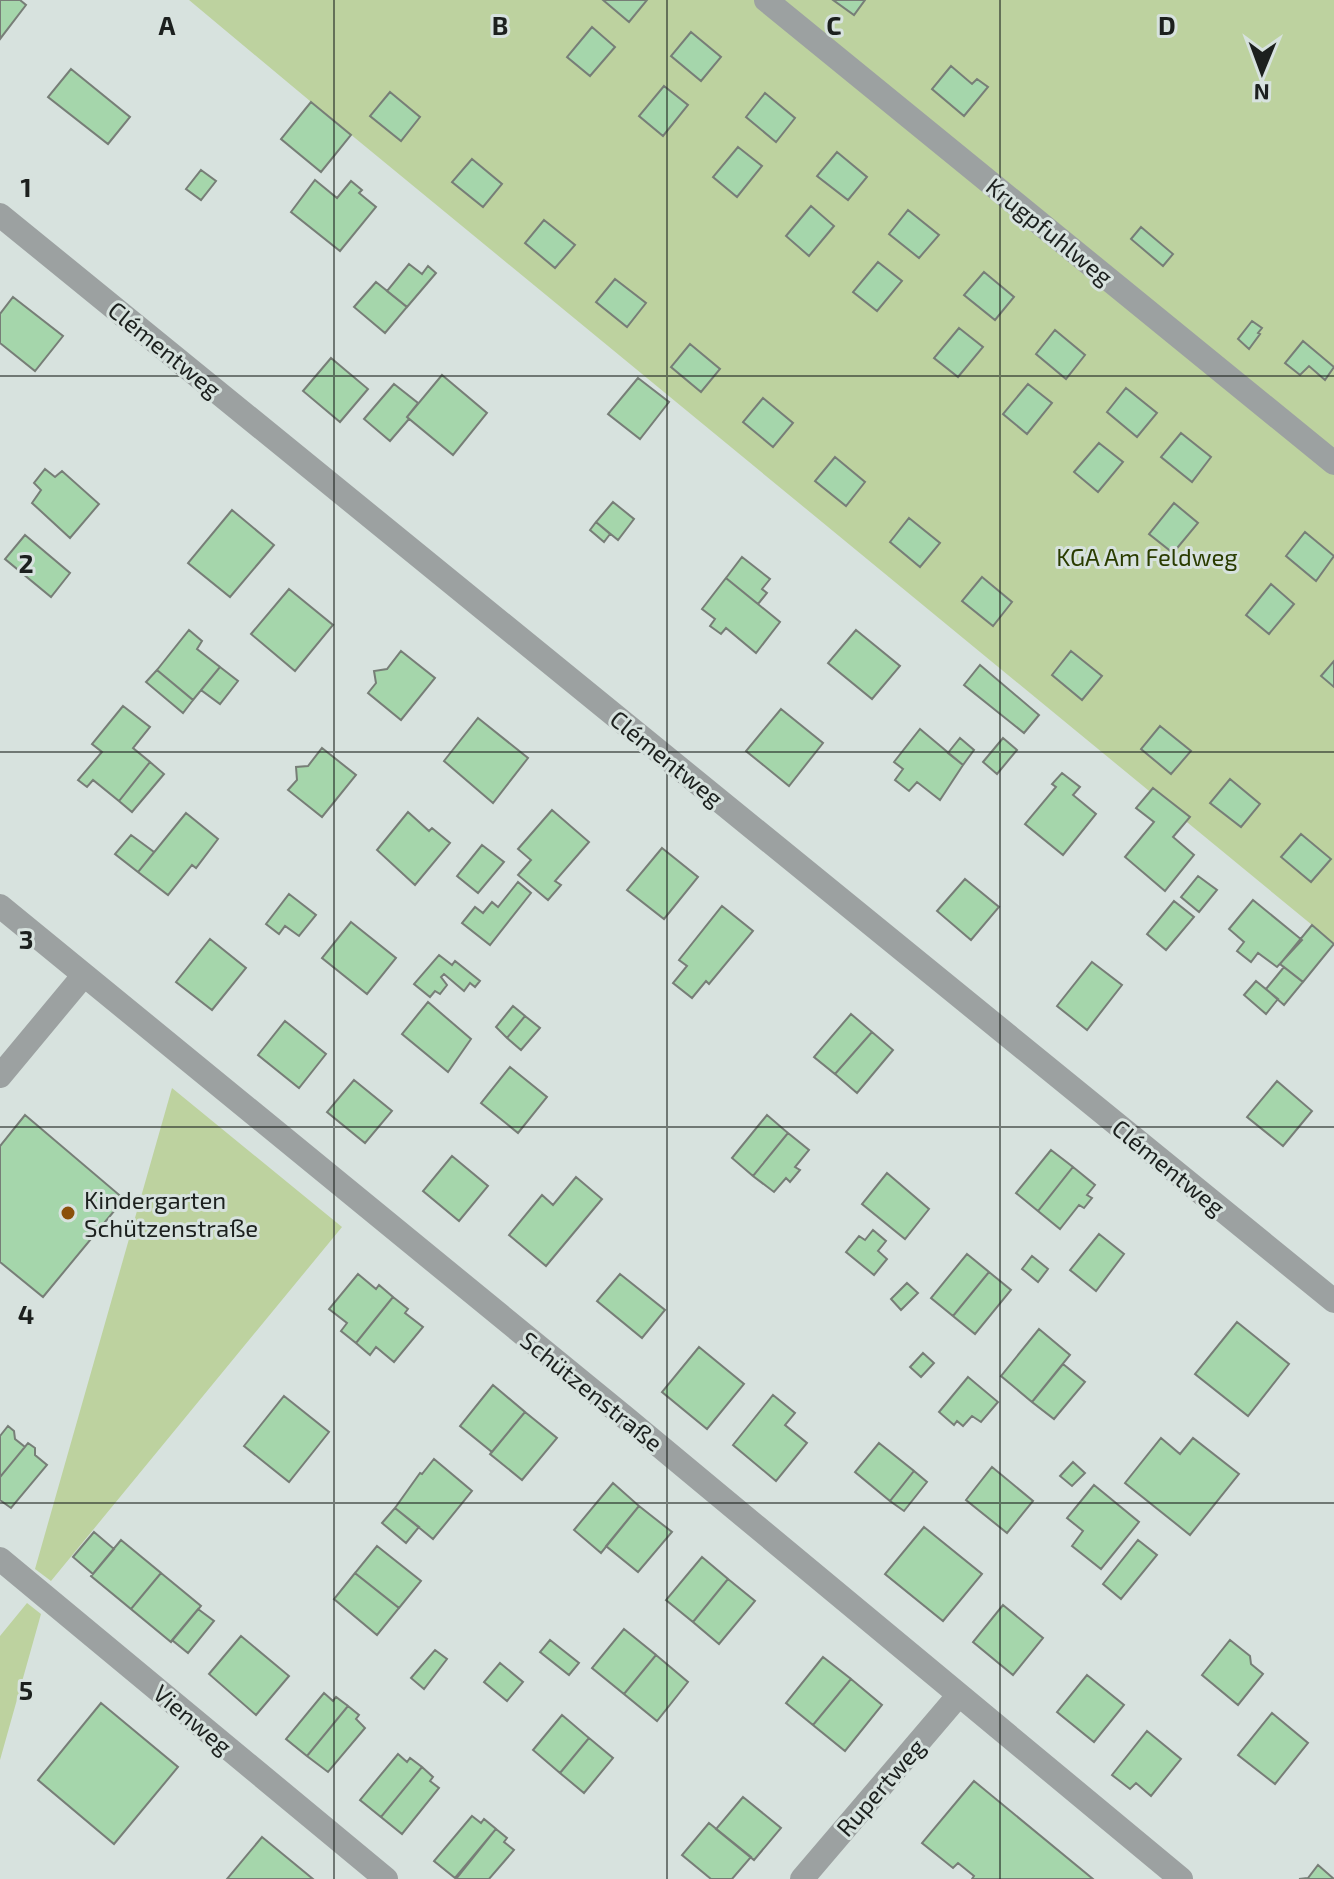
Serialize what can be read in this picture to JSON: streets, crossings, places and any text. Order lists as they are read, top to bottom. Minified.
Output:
{"streets":{"street":["Krugpfuhlweg","Clémentweg","Schützenstraße","Vienweg","Rupertweg"]},"crossings":[["Schützenstraße","Rupertweg"]],"parks":["KGA Am Feldweg"],"places":["Kindergarten Schützenstraße"],"north":"bottom","grid":{"columns":["A","B","C","D"],"rows":["1","2","3","4","5"]}}
